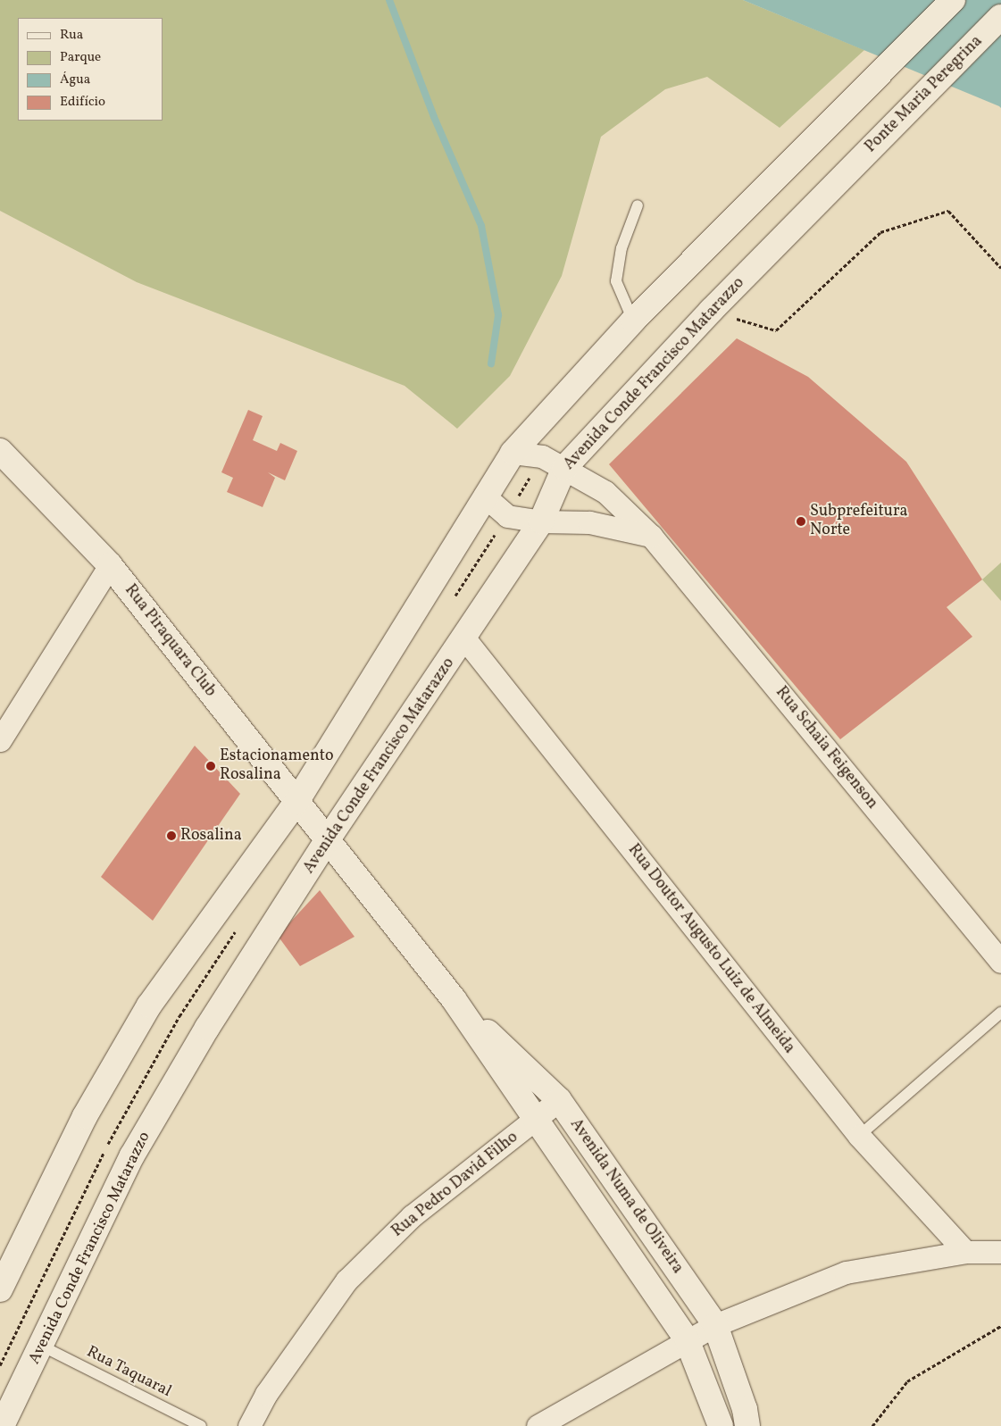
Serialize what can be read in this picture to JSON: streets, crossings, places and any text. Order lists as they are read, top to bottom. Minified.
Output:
{"streets":{"main road":["Ponte Maria Peregrina","Avenida Conde Francisco Matarazzo","Rua Piraquara Club","Avenida Numa de Oliveira"],"street":["Rua Schaia Feigenson","Rua Doutor Augusto Luiz de Almeida","Rua Pedro David Filho"],"lane":["Rua Taquaral"]},"crossings":[["Ponte Maria Peregrina","Avenida Conde Francisco Matarazzo"],["Avenida Conde Francisco Matarazzo","Rua Piraquara Club"],["Avenida Conde Francisco Matarazzo","Rua Schaia Feigenson"],["Avenida Conde Francisco Matarazzo","Rua Doutor Augusto Luiz de Almeida"],["Avenida Conde Francisco Matarazzo","Avenida Numa de Oliveira"],["Avenida Conde Francisco Matarazzo","Rua Taquaral"],["Rua Piraquara Club","Avenida Numa de Oliveira"],["Rua Pedro David Filho","Avenida Numa de Oliveira"]],"places":["Subprefeitura Norte","Estacionamento Rosalina","Rosalina"],"legend":["Rua","Parque","Água","Edifício"]}
